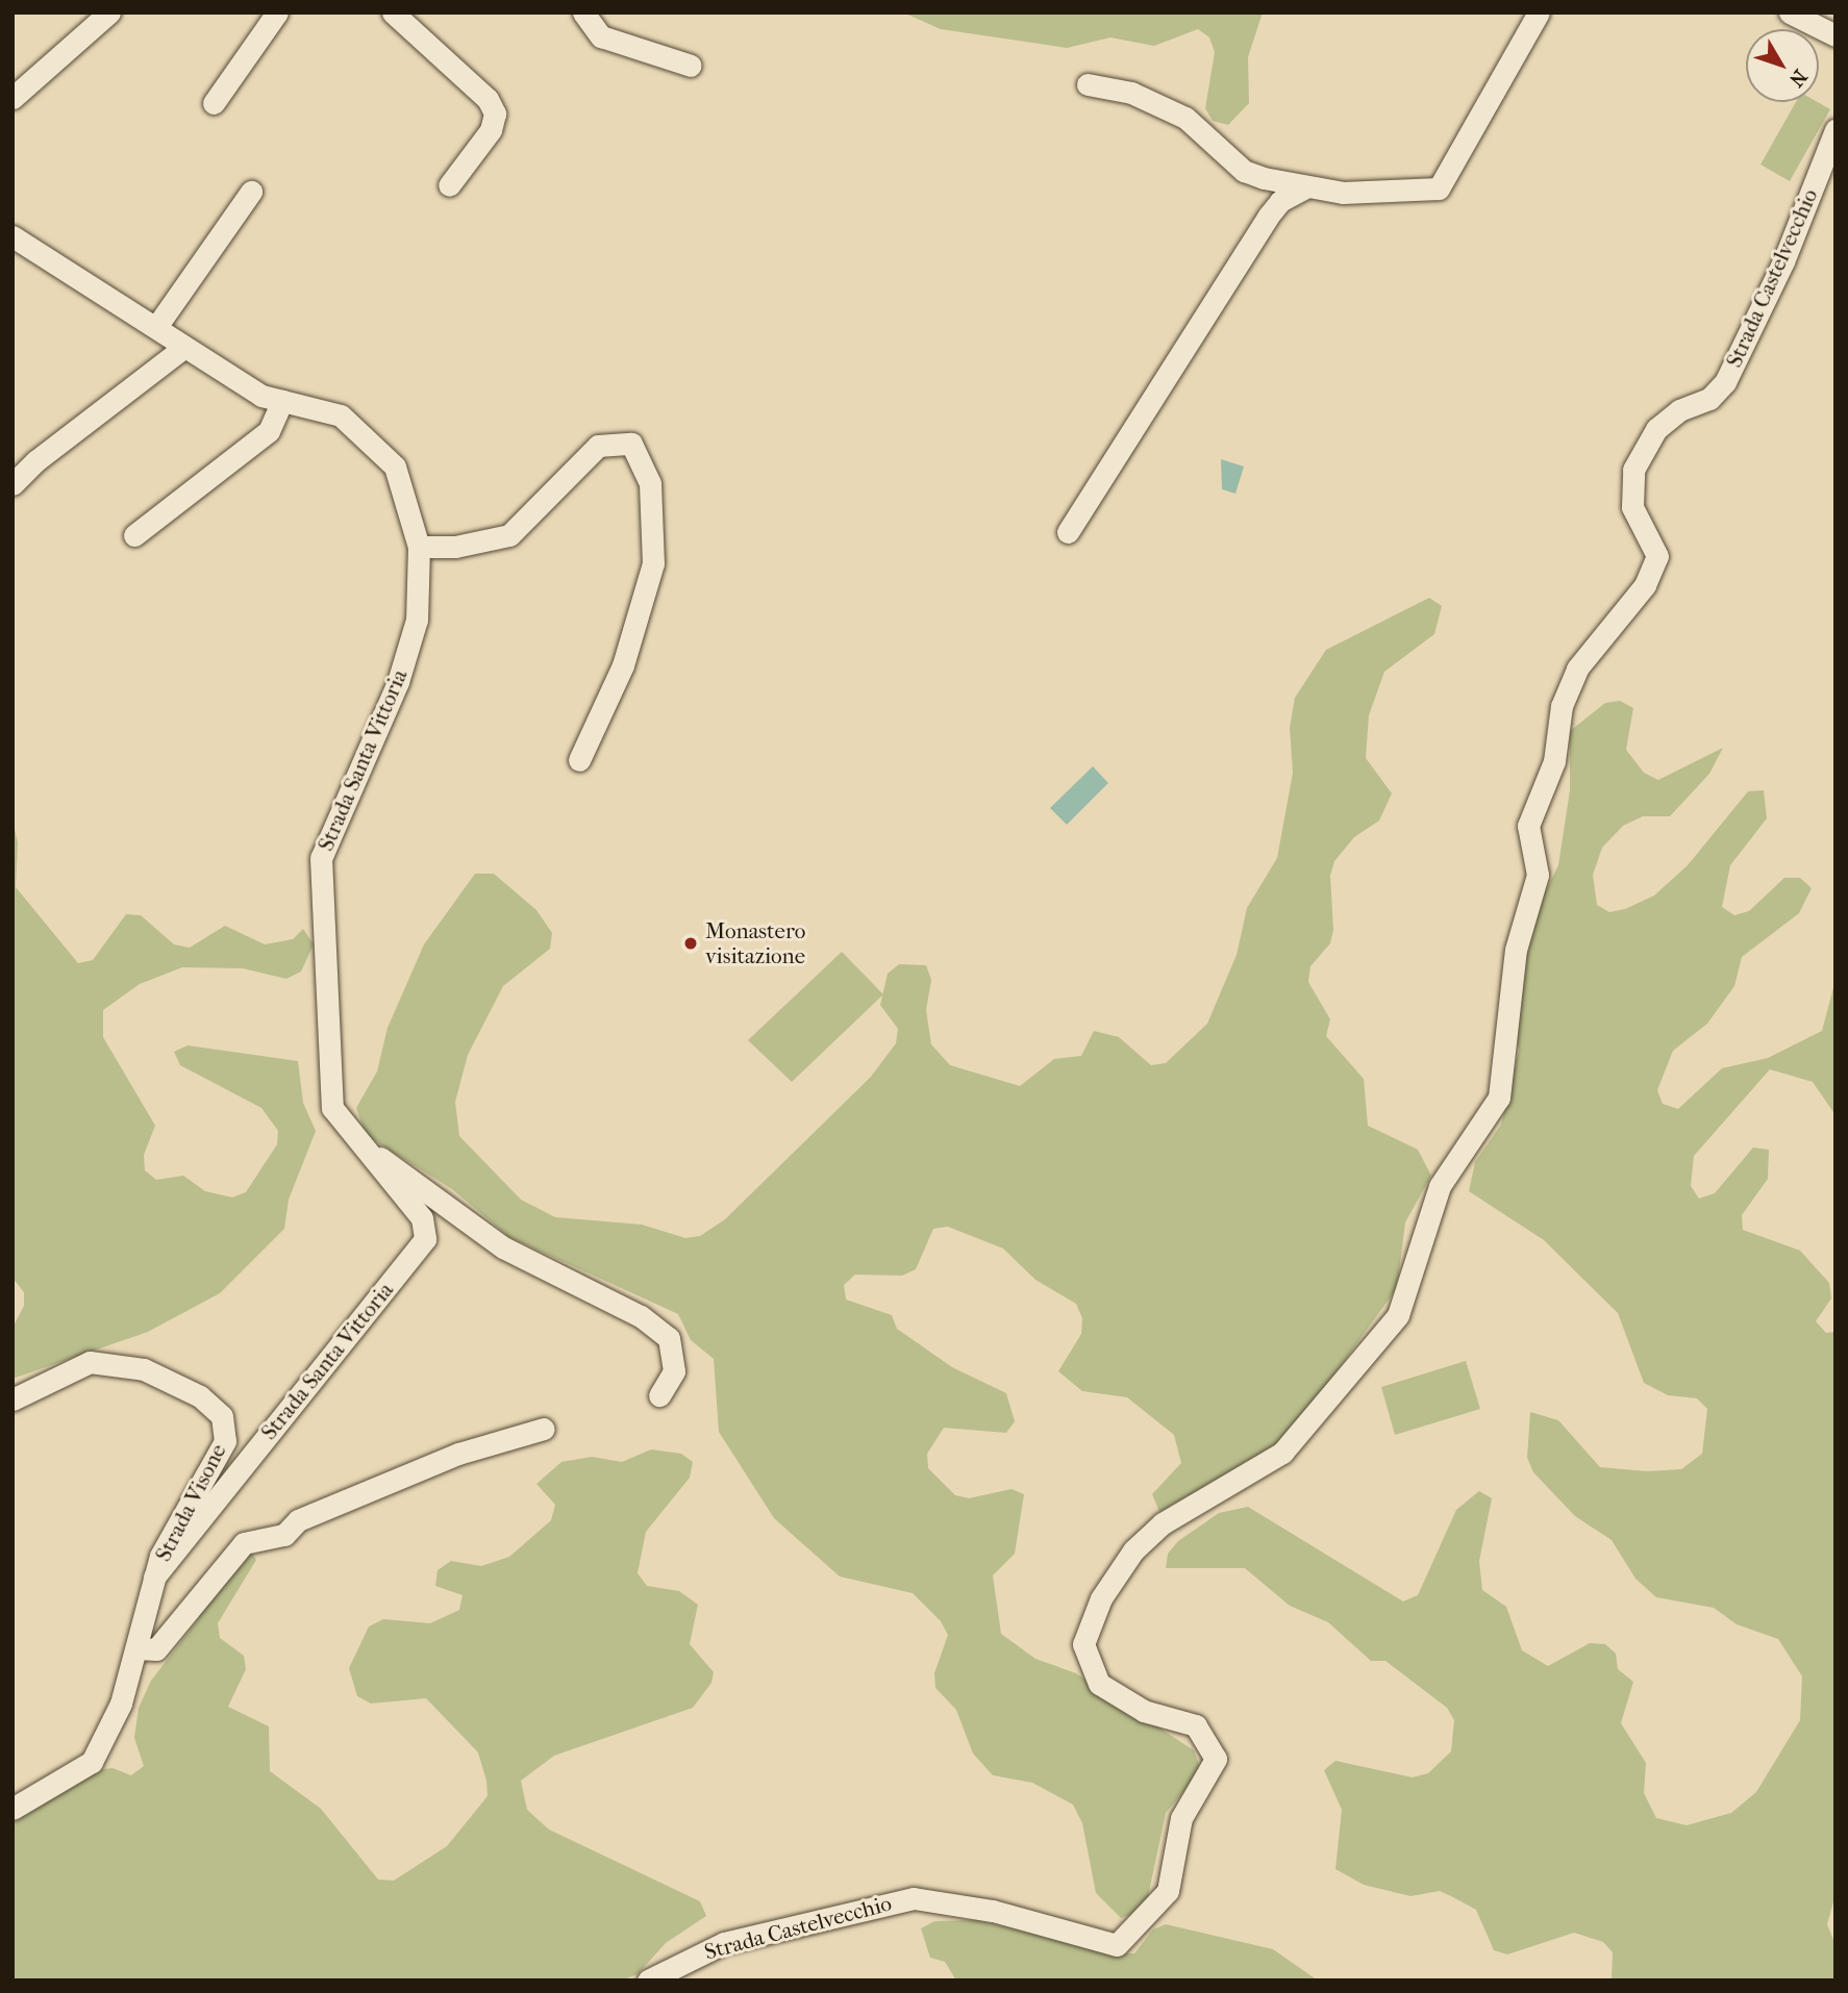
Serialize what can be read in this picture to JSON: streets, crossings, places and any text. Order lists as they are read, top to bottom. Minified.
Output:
{"streets":{"street":["Strada Castelvecchio","Strada Santa Vittoria","Strada Visone"]},"crossings":[["Strada Santa Vittoria","Strada Visone"]],"places":["Monastero visitazione"],"north":"bottom right"}
